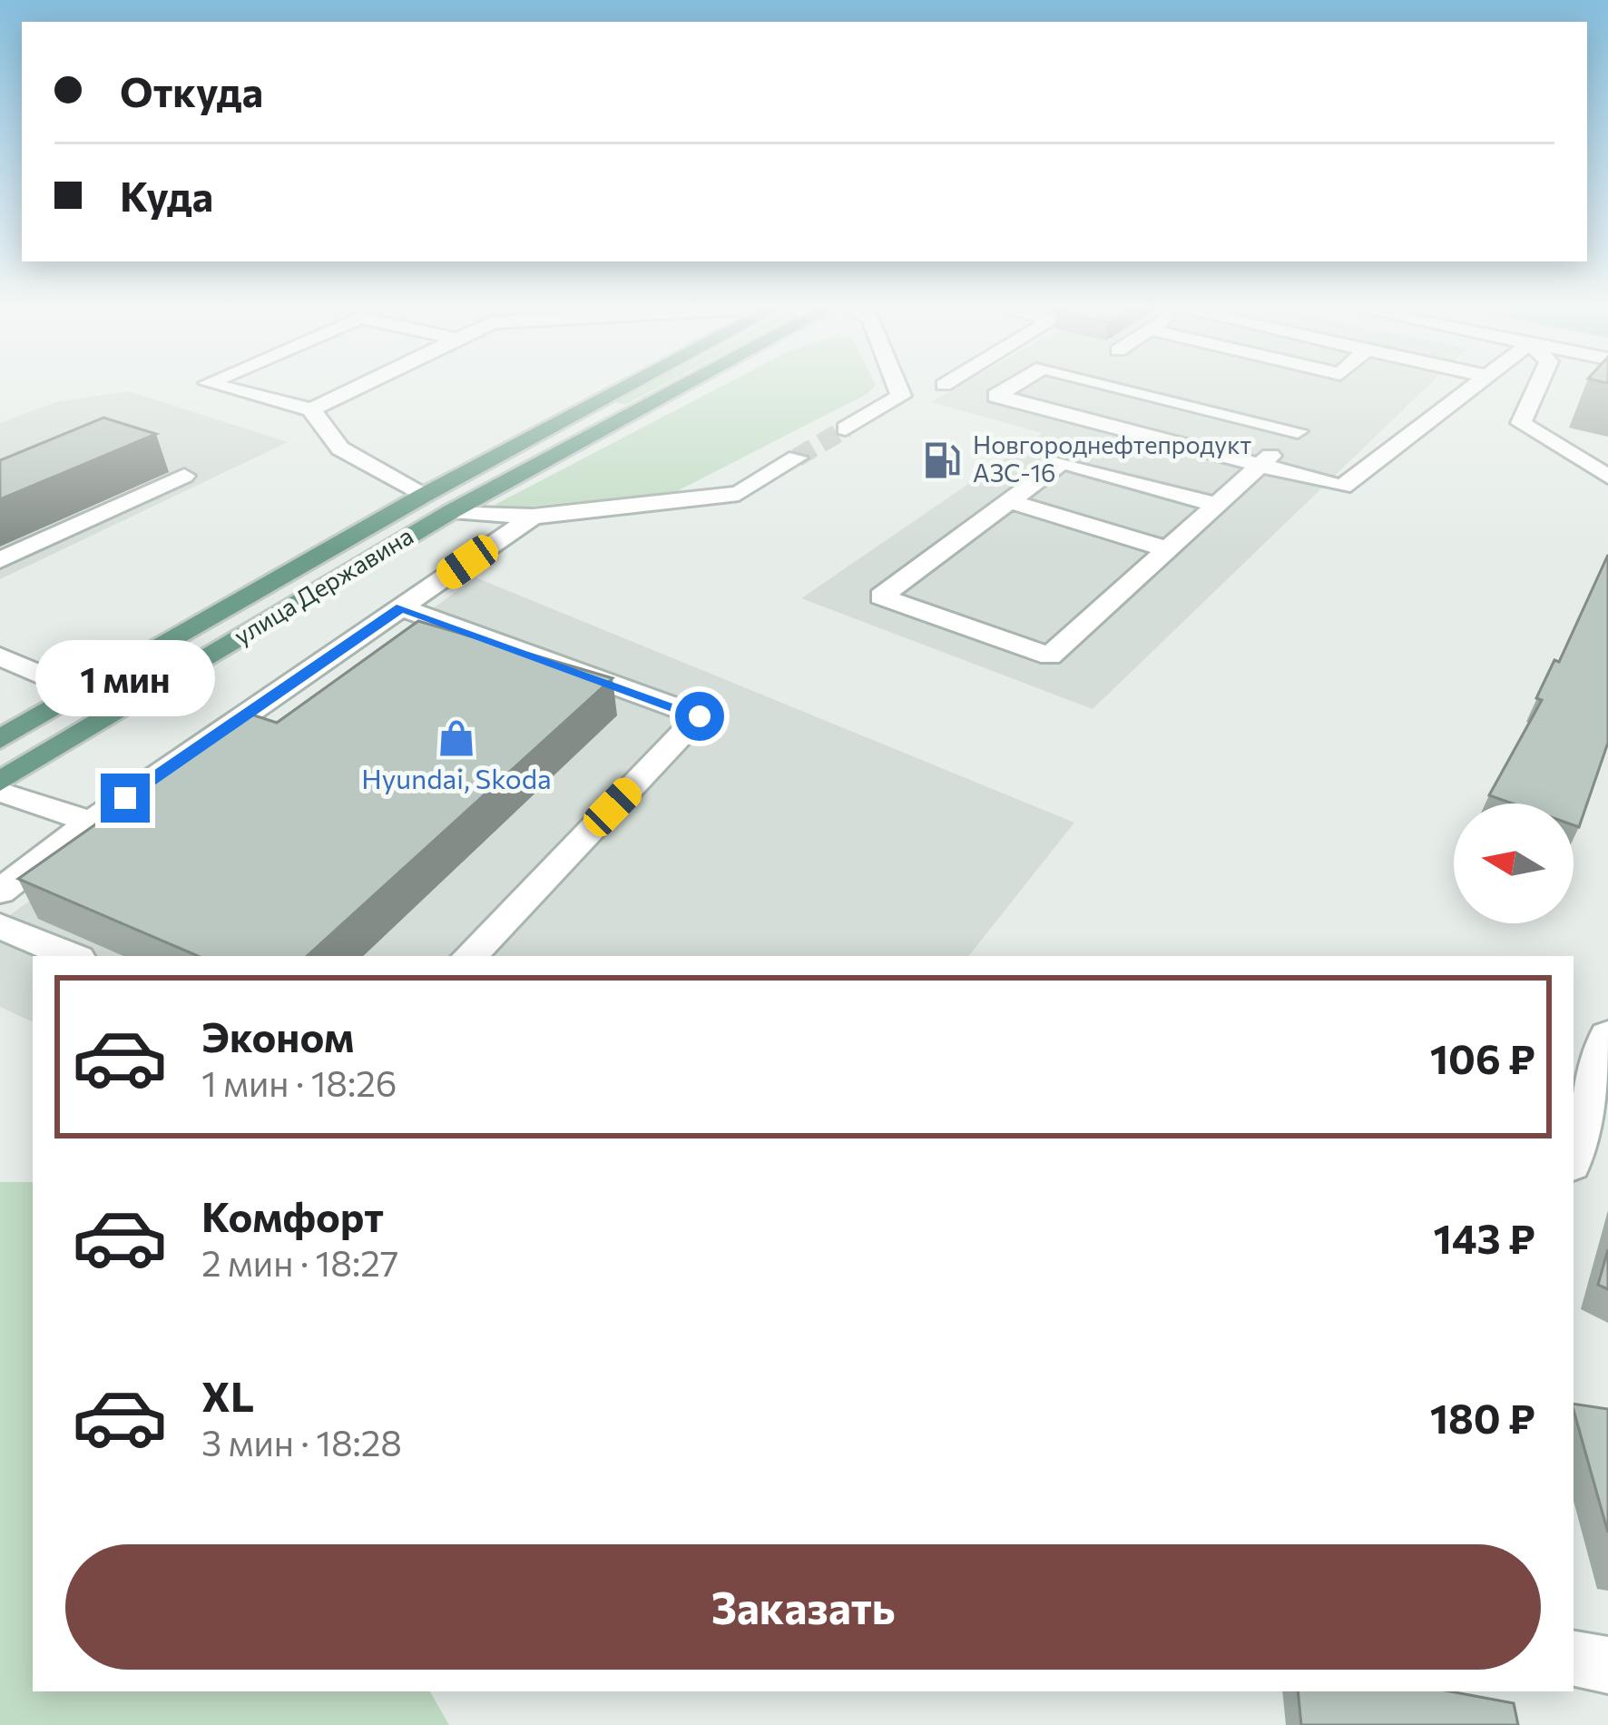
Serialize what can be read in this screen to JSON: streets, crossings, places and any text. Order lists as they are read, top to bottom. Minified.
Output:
{"streets":{"main road":["улица Державина"]},"places":{"fuel station":["Новгороднефтепродукт АЗС-16"],"shop":["Hyundai, Skoda"]},"north":"left","page":{"banner":["Откуда","Куда"],"bubble":"1 мин","list":[{"name":"Эконом","note":"1 мин · 18:26","value":"106 ₽"},{"name":"Комфорт","note":"2 мин · 18:27","value":"143 ₽"},{"name":"XL","note":"3 мин · 18:28","value":"180 ₽"}],"buttons":"Заказать"}}
